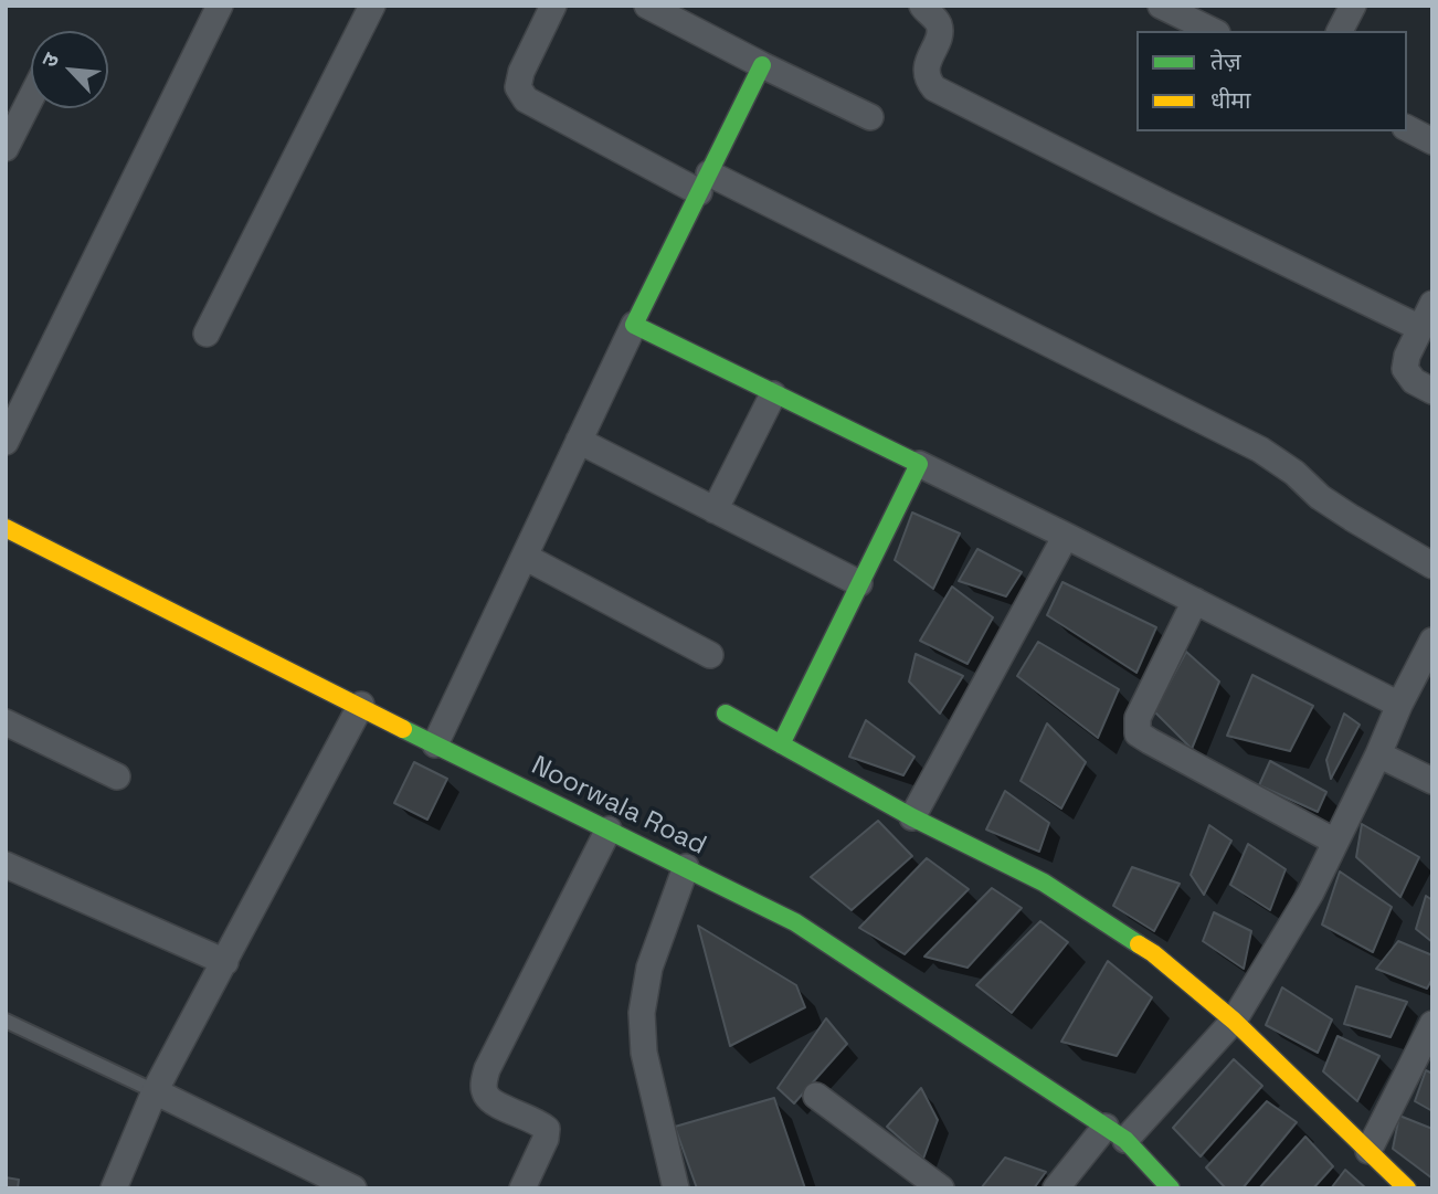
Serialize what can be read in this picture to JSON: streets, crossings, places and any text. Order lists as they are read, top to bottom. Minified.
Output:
{"streets":{"street":["Noorwala Road"]},"legend":["तेज़","धीमा"],"north":"top left"}
